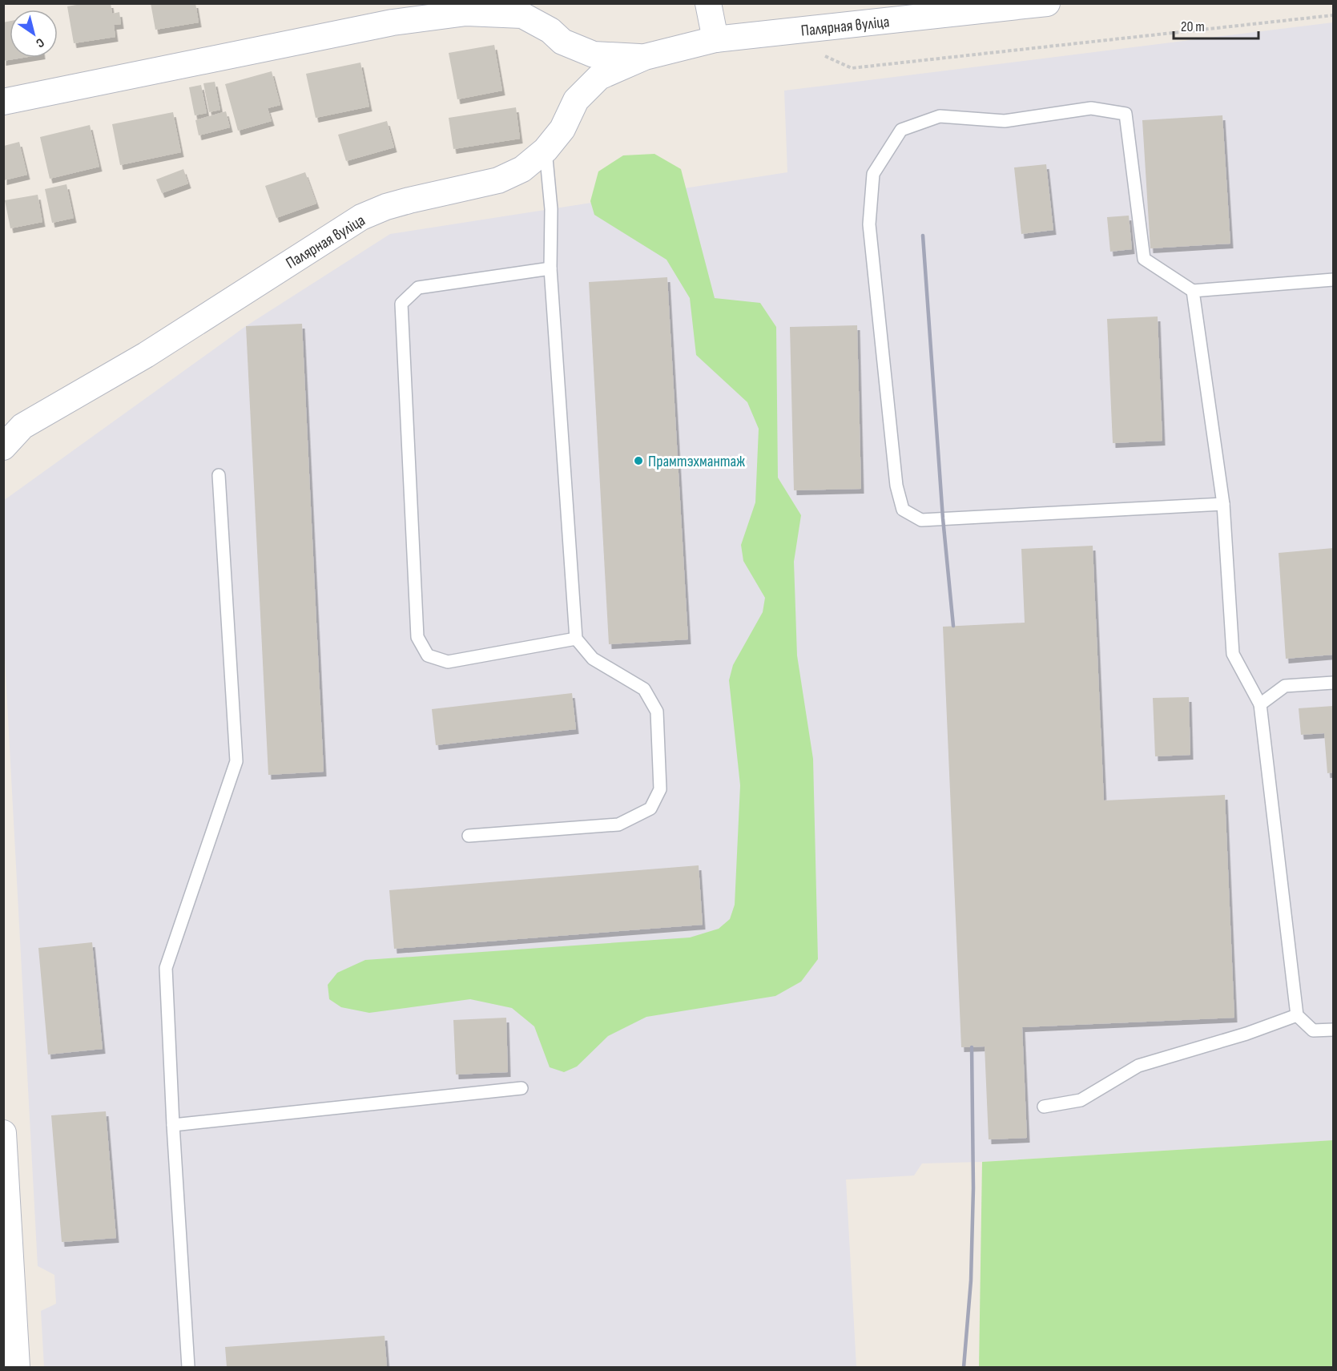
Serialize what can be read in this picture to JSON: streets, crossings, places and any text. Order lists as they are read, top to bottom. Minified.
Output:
{"streets":{"street":["Палярная вуліца"]},"places":["Прамтэхмантаж"],"scale_bar":"20 m","north":"bottom right"}
